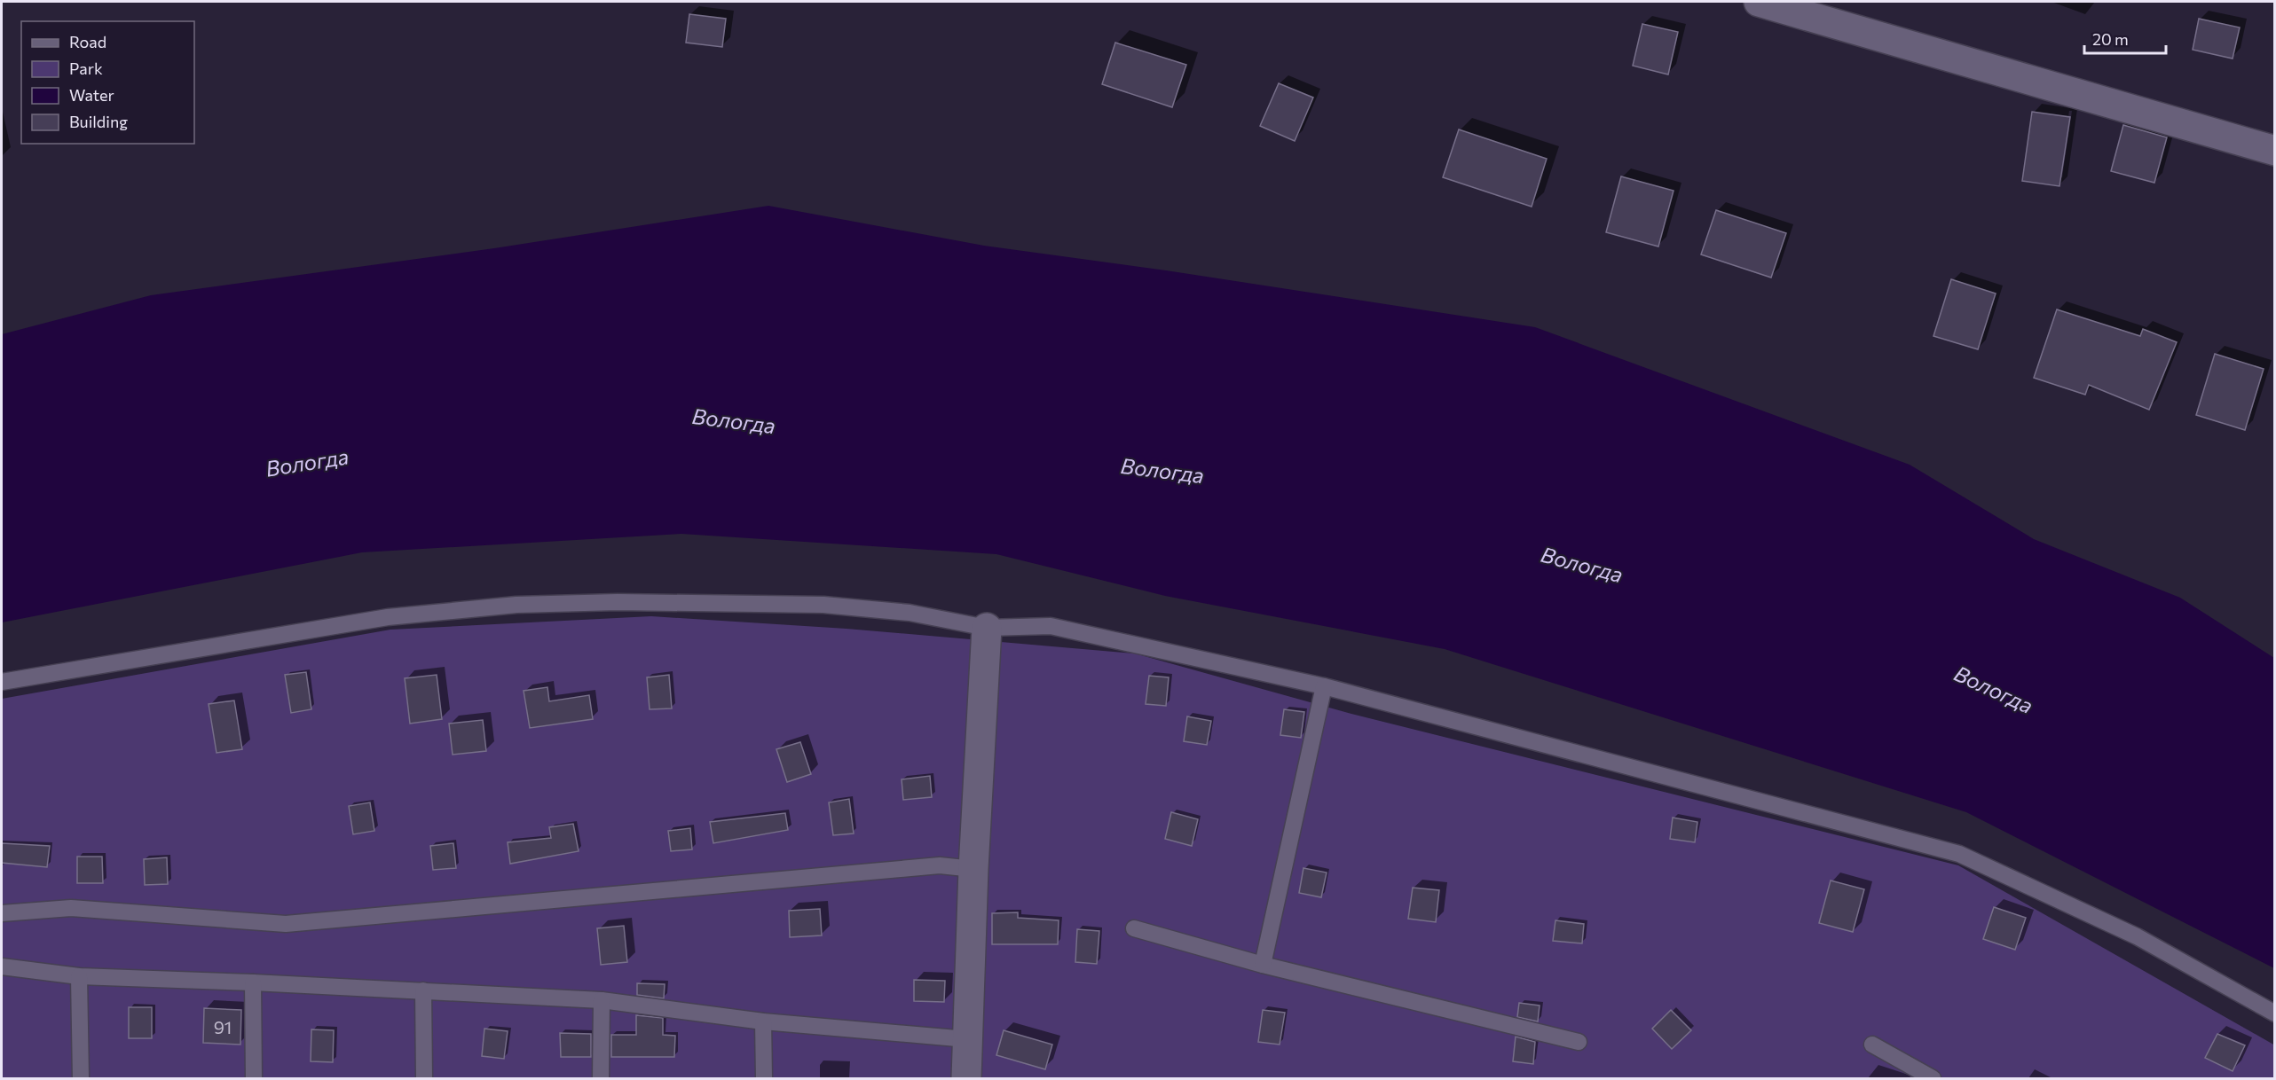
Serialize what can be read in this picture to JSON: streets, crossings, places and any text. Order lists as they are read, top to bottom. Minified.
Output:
{"water":["Вологда"],"house_numbers":["91"],"legend":["Road","Park","Water","Building"],"scale_bar":"20 m"}
